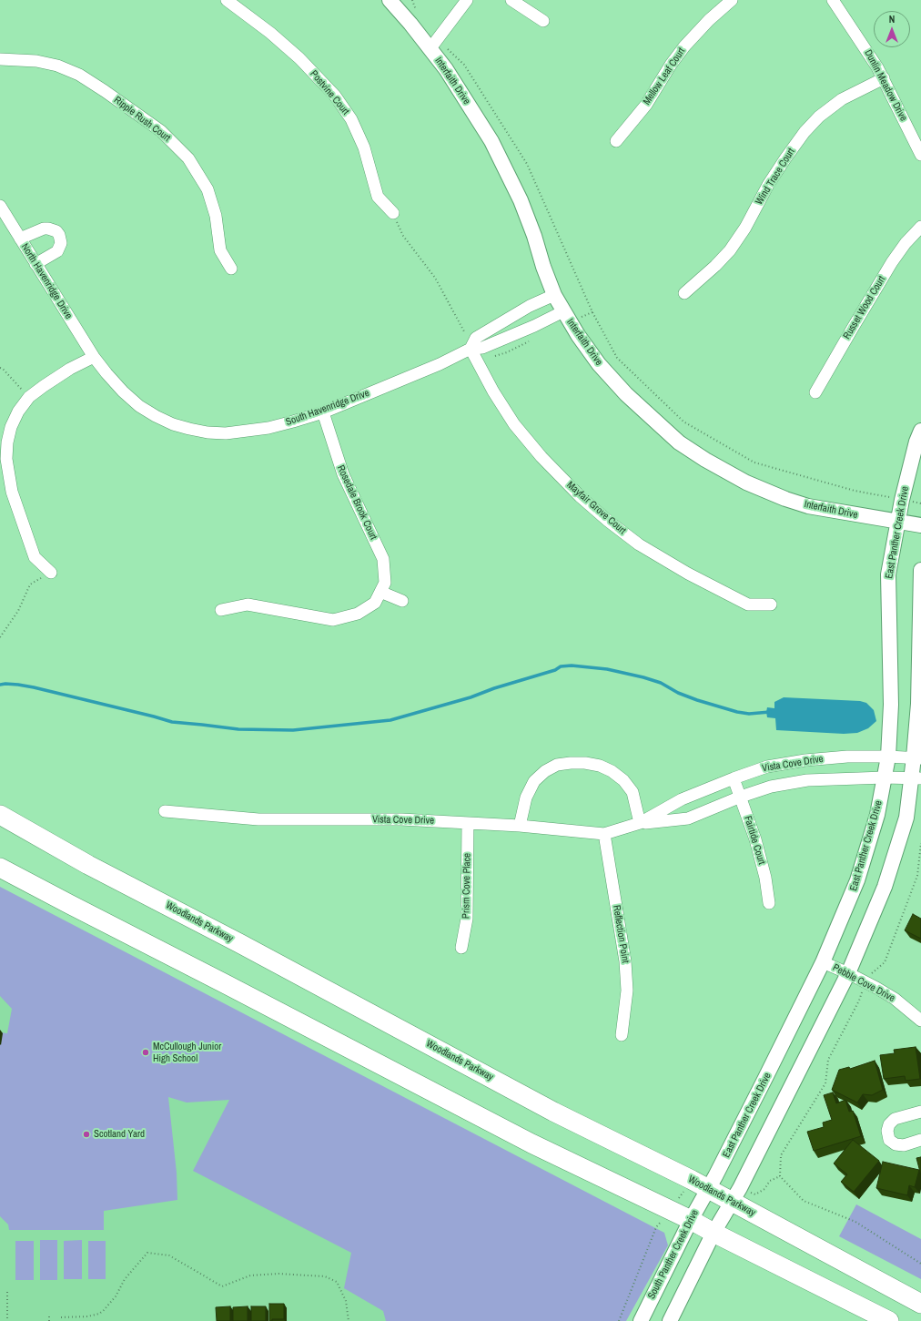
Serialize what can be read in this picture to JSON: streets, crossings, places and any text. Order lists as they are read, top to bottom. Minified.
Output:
{"streets":{"main road":["Woodlands Parkway"],"street":["Mellow Leaf Court","Interfaith Drive","Dunlin Meadow Drive","Postvine Court","Ripple Rush Court","Wind Trace Court","North Havenridge Drive","Russet Wood Court","South Havenridge Drive","Rosedale Brook Court","Mayfair Grove Court","East Panther Creek Drive","Vista Cove Drive","Fairtide Court","Prism Cove Place","Reflection Point","Pebble Cove Drive","South Panther Creek Drive"]},"crossings":[["Interfaith Drive","South Havenridge Drive"],["Interfaith Drive","East Panther Creek Drive"],["Dunlin Meadow Drive","Wind Trace Court"],["North Havenridge Drive","South Havenridge Drive"],["South Havenridge Drive","Rosedale Brook Court"],["South Havenridge Drive","Mayfair Grove Court"],["East Panther Creek Drive","Vista Cove Drive"],["East Panther Creek Drive","Woodlands Parkway"],["East Panther Creek Drive","Pebble Cove Drive"],["East Panther Creek Drive","South Panther Creek Drive"],["Vista Cove Drive","Fairtide Court"],["Vista Cove Drive","Prism Cove Place"],["Vista Cove Drive","Reflection Point"],["Woodlands Parkway","South Panther Creek Drive"]],"places":["McCullough Junior High School","Scotland Yard"],"north":"top"}
